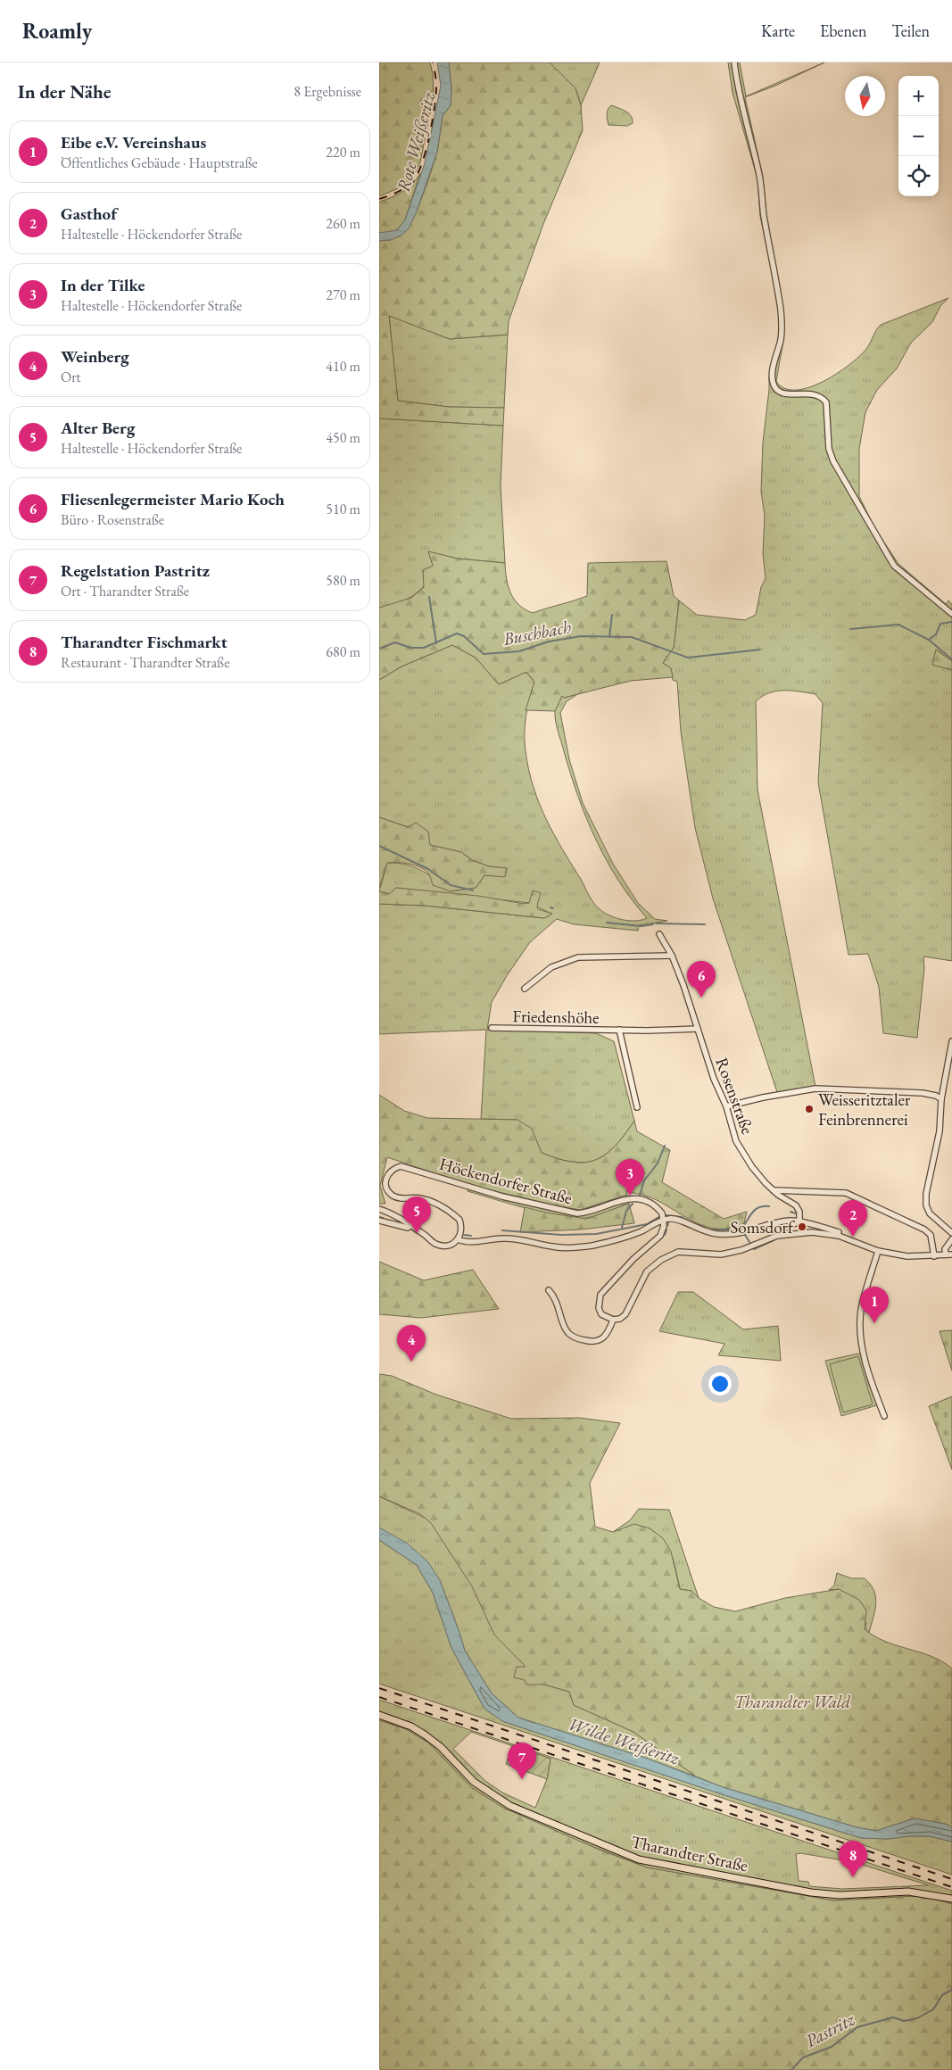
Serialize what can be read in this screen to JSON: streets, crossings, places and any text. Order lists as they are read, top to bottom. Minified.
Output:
{"streets":{"main road":["Tharandter Straße"],"street":["Friedenshöhe","Rosenstraße","Höckendorfer Straße"]},"crossings":[["Friedenshöhe","Rosenstraße"]],"water":["Rote Weißeritz","Buschbach","Wilde Weißeritz","Pastritz"],"parks":["Tharandter Wald"],"places":["Weisseritztaler Feinbrennerei","Somsdorf"],"north":"bottom","page":{"header":"Roamly","nav":["Karte","Ebenen","Teilen"],"heading":["In der Nähe","8 Ergebnisse"],"map_buttons":["+","−"],"list":[{"mark":"1","name":"Eibe e.V. Vereinshaus","note":"Öffentliches Gebäude · Hauptstraße","value":"220 m"},{"mark":"2","name":"Gasthof","note":"Haltestelle · Höckendorfer Straße","value":"260 m"},{"mark":"3","name":"In der Tilke","note":"Haltestelle · Höckendorfer Straße","value":"270 m"},{"mark":"4","name":"Weinberg","note":"Ort","value":"410 m"},{"mark":"5","name":"Alter Berg","note":"Haltestelle · Höckendorfer Straße","value":"450 m"},{"mark":"6","name":"Fliesenlegermeister Mario Koch","note":"Büro · Rosenstraße","value":"510 m"},{"mark":"7","name":"Regelstation Pastritz","note":"Ort · Tharandter Straße","value":"580 m"},{"mark":"8","name":"Tharandter Fischmarkt","note":"Restaurant · Tharandter Straße","value":"680 m"}],"pins":["6","3","5","2","1","4","7","8"]}}
